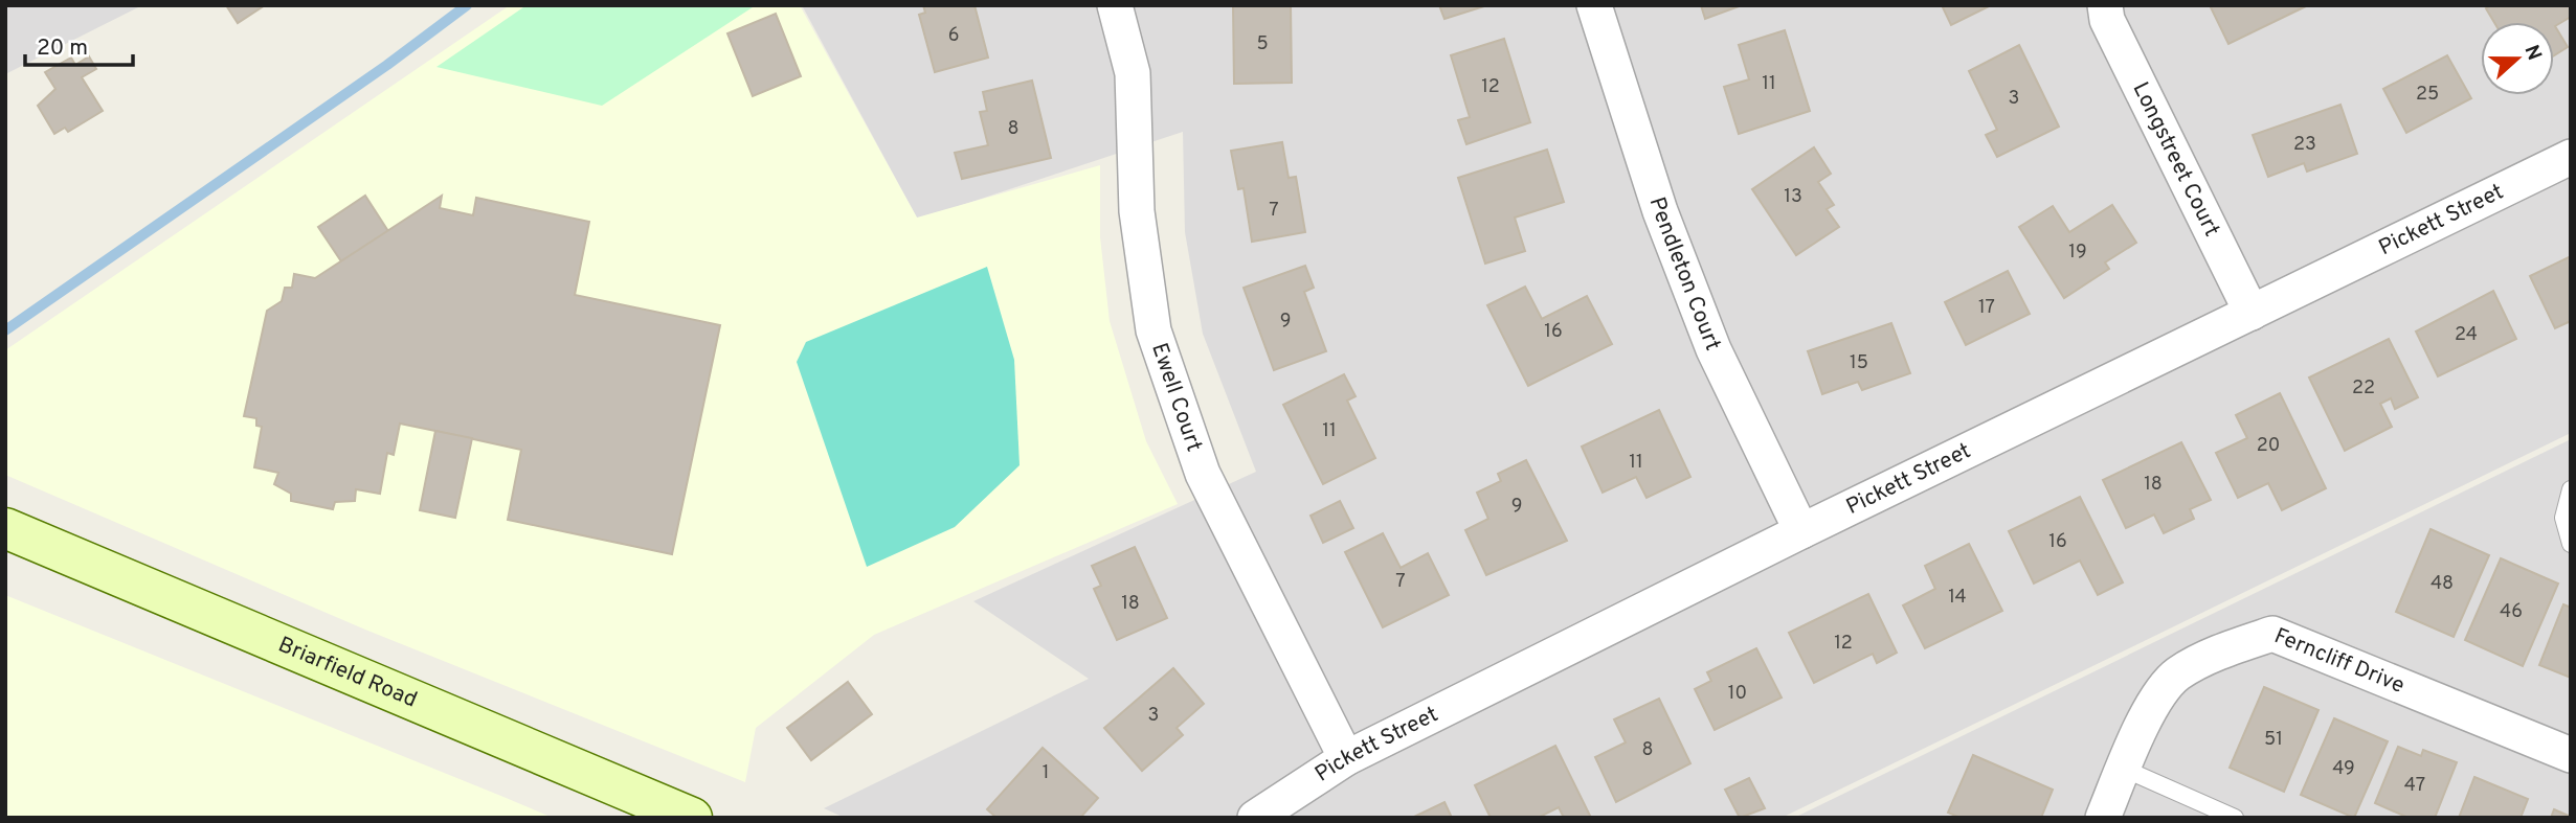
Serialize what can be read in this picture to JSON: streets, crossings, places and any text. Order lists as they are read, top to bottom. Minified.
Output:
{"streets":{"main road":["Briarfield Road"],"street":["Longstreet Court","Pickett Street","Pendleton Court","Ewell Court","Ferncliff Drive"]},"crossings":[["Longstreet Court","Pickett Street"],["Pickett Street","Pendleton Court"],["Pickett Street","Ewell Court"]],"house_numbers":["6","5","11","12","25","3","8","23","13","7","19","17","9","16","24","15","22","11","20","11","18","9","16","7","48","14","18","46","12","10","3","51","8","49","1","47"],"scale_bar":"20 m","north":"right"}
